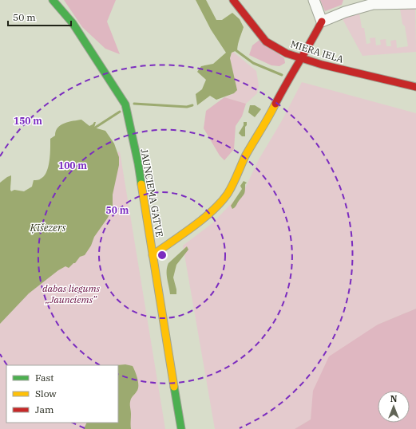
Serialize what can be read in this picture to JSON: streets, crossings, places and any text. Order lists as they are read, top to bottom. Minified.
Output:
{"streets":{"street":["MIERA IELA","JAUNCIEMA GATVE"]},"water":["Ķīšezers"],"parks":["dabas liegums „Jaunciems”"],"legend":["Fast","Slow","Jam"],"scale_bar":"50 m","north":"top","rings":["150 m","100 m","50 m"]}
